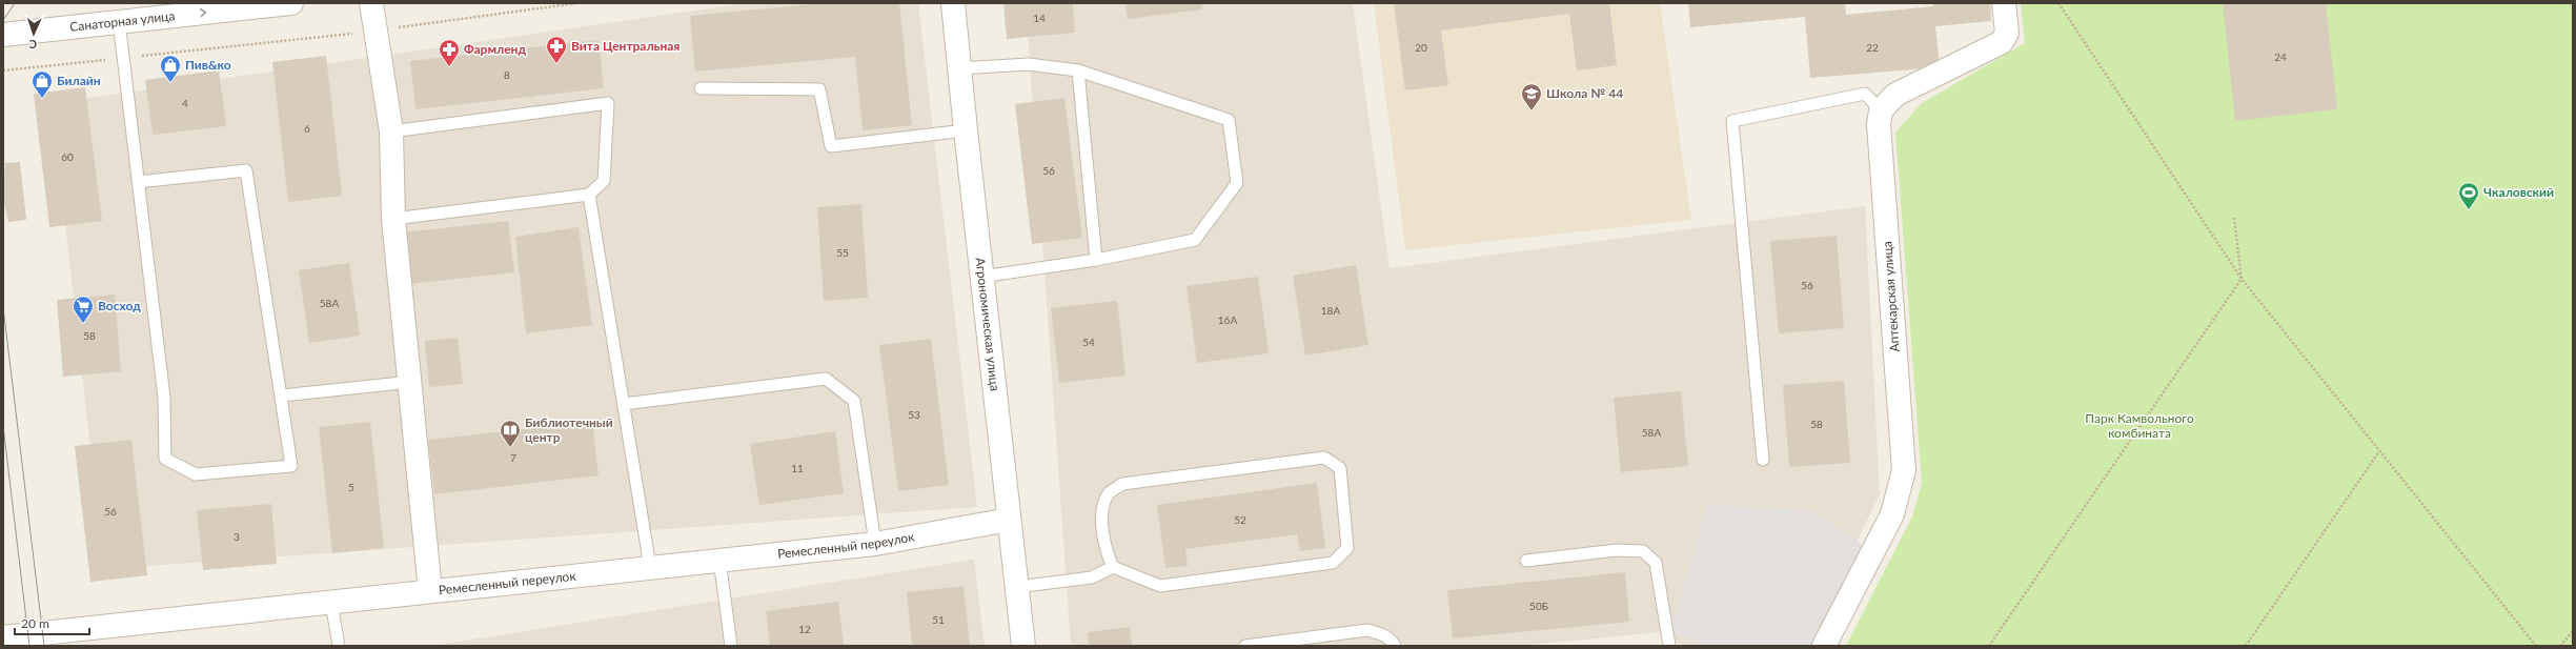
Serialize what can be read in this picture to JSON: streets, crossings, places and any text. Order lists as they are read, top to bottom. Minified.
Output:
{"streets":{"street":["Санаторная улица","Аптекарская улица","Агрономическая улица","Ремесленный переулок"]},"crossings":[["Агрономическая улица","Ремесленный переулок"]],"one_way":["Санаторная улица"],"parks":["Парк Камвольного комбината"],"places":{"pharmacy":["Вита Центральная","Фармленд"],"shop":["Пив&ко","Билайн"],"school or university":["Школа № 44"],"sports":["Чкаловский"],"supermarket":["Восход"],"library":["Библиотечный центр"]},"house_numbers":["14","20","22","24","8","4","6","60","56","55","56","58А","18А","16А","58","54","53","58","58А","7","11","5","56","52","3","50Б","51","12"],"scale_bar":"20 m","north":"bottom"}
